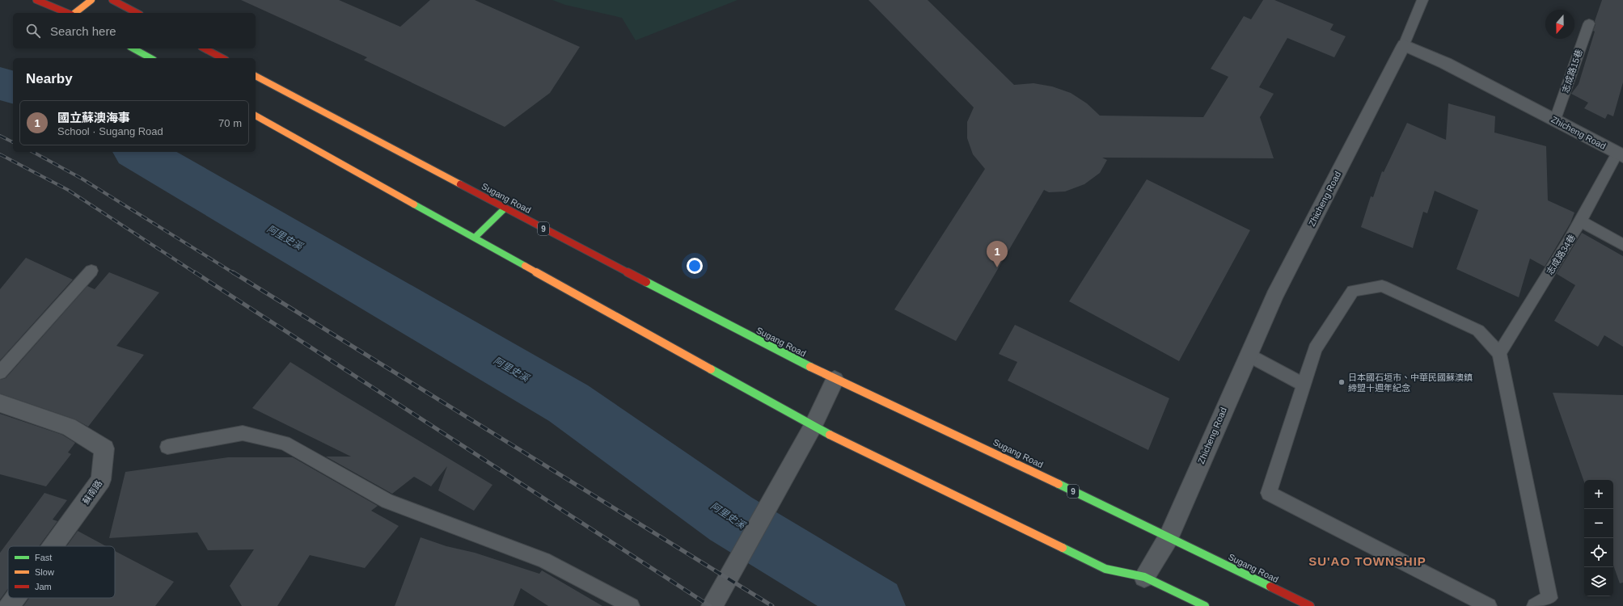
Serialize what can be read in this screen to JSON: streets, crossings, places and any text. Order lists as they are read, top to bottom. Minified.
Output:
{"streets":{"main road":["Sugang Road","9"],"street":["Zhicheng Road","蘇南路"],"lane":["志成路15巷","志成路34巷"]},"crossings":[["志成路15巷","Zhicheng Road"],["Zhicheng Road","Sugang Road"],["Zhicheng Road","志成路34巷"]],"districts":["SU'AO TOWNSHIP"],"water":["阿里史溪"],"places":["日本國石垣市、中華民國蘇澳鎮 締盟十週年紀念"],"legend":["Fast","Slow","Jam"],"north":"bottom","page":{"search":"Search here","heading":"Nearby","list":[{"mark":"1","name":"國立蘇澳海事","note":"School · Sugang Road","value":"70 m"}],"pins":"1","map_buttons":["+","−"]}}
